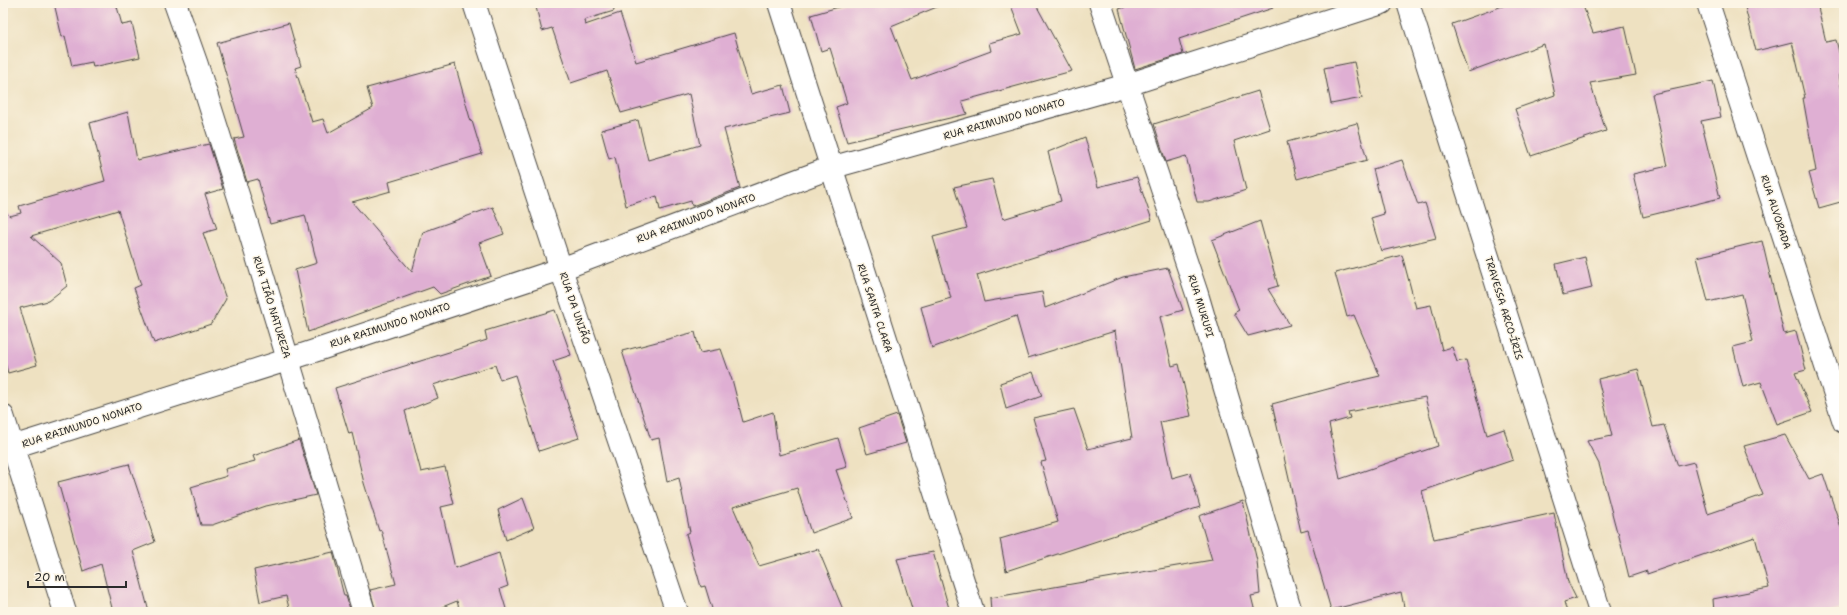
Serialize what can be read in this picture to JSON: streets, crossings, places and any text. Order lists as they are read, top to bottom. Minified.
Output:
{"streets":{"street":["RUA RAIMUNDO NONATO","RUA ALVORADA","RUA MURUPI","RUA TIÃO NATUREZA","RUA DA UNIÃO","RUA SANTA CLARA","TRAVESSA ARCO-ÍRIS"]},"crossings":[["RUA RAIMUNDO NONATO","RUA MURUPI"],["RUA RAIMUNDO NONATO","RUA TIÃO NATUREZA"],["RUA RAIMUNDO NONATO","RUA DA UNIÃO"],["RUA RAIMUNDO NONATO","RUA SANTA CLARA"]],"scale_bar":"20 m"}
